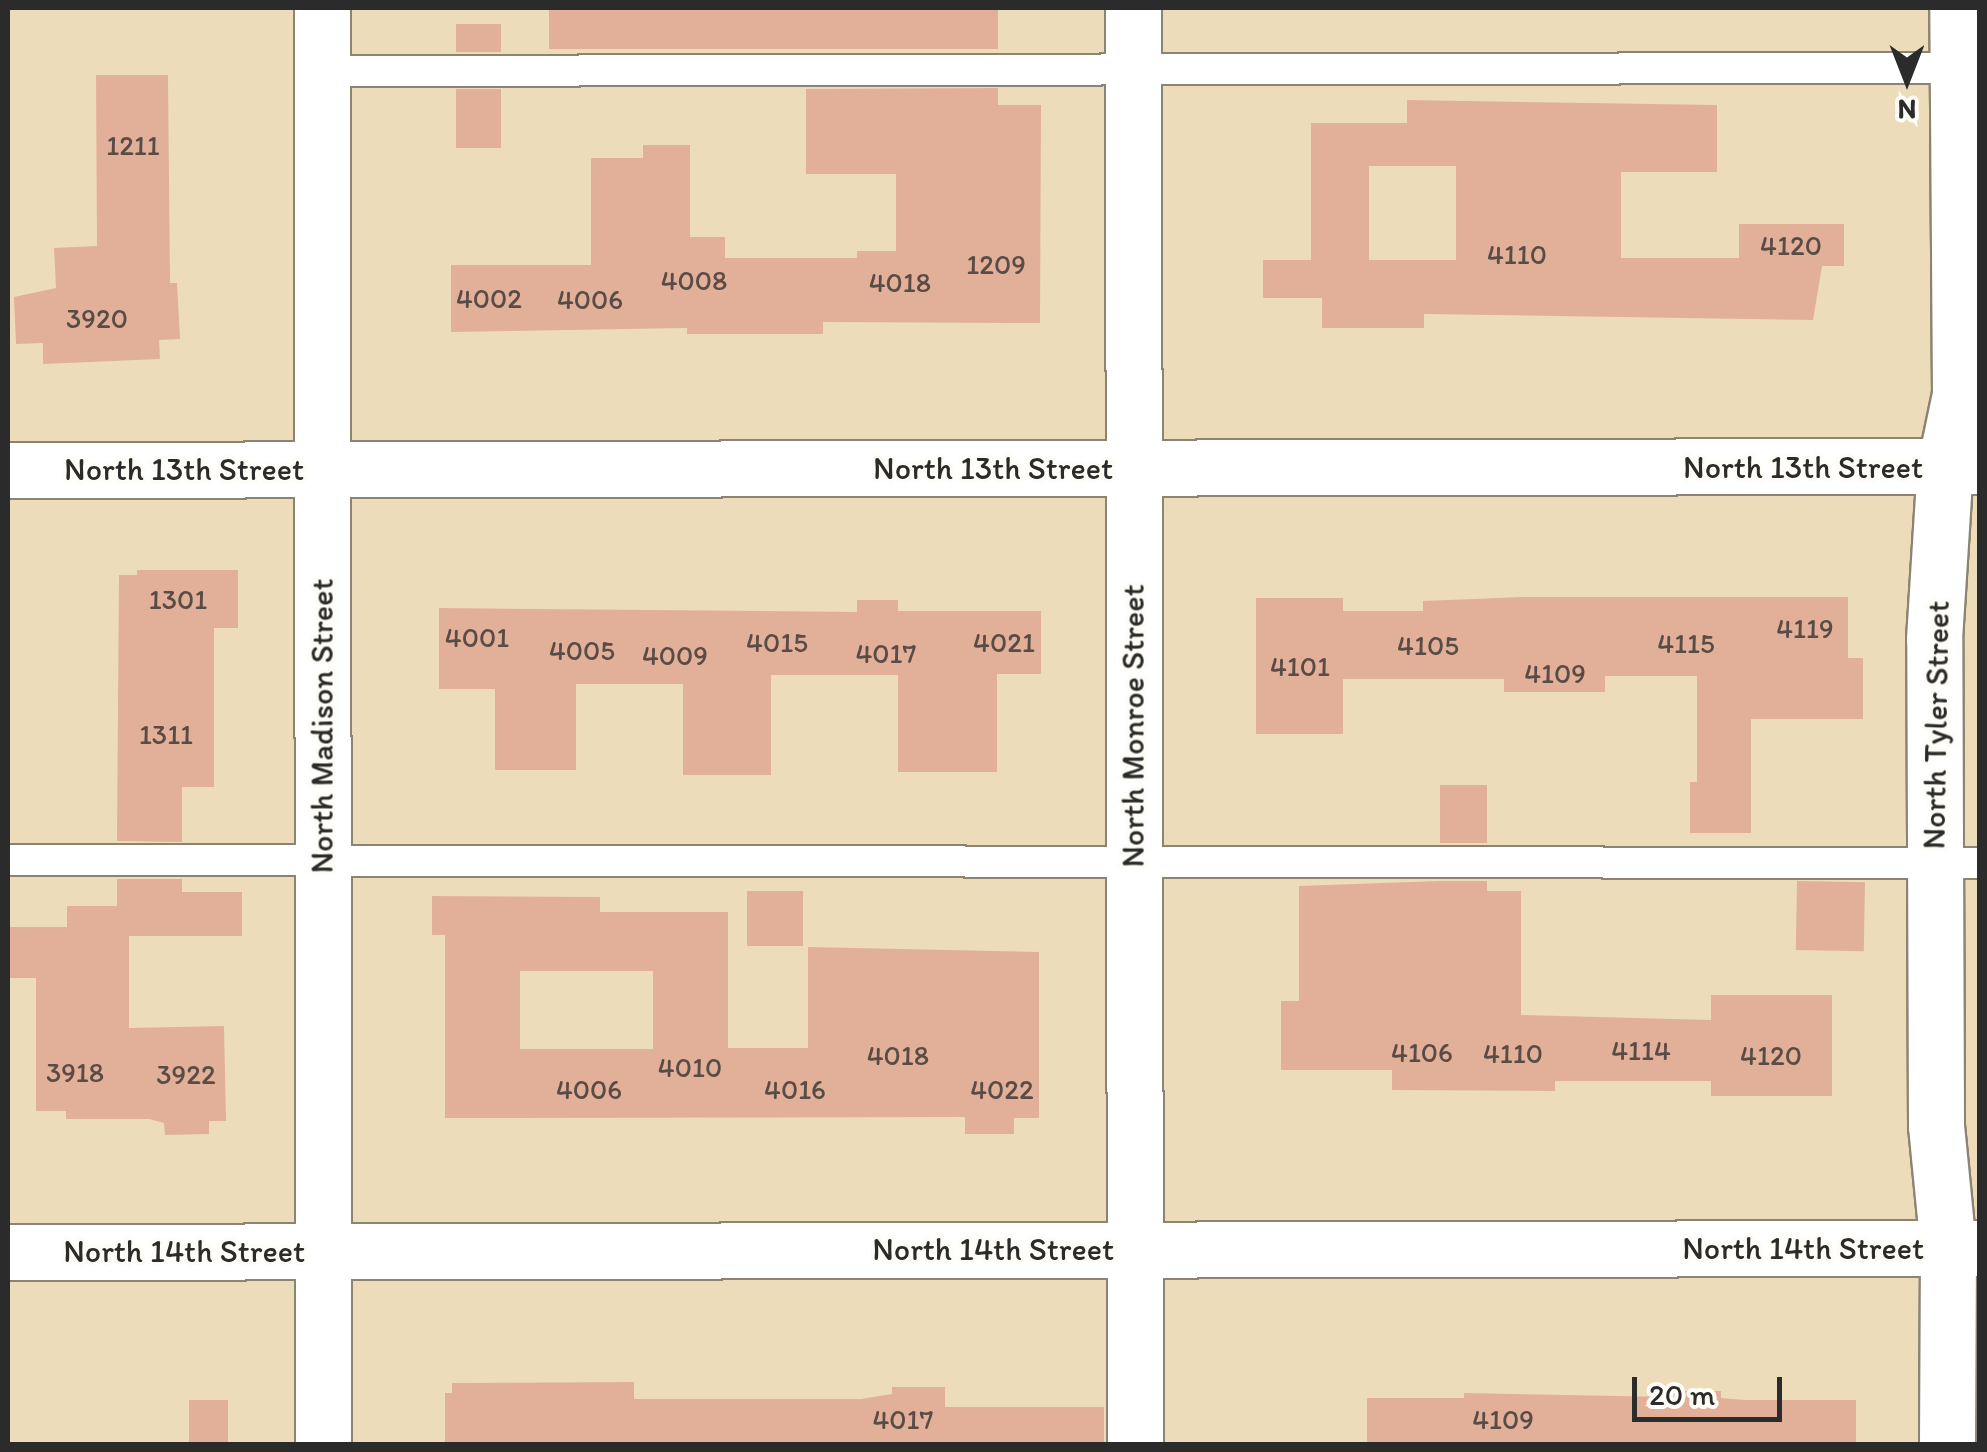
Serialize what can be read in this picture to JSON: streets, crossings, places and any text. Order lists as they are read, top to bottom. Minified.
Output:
{"streets":{"street":["North 13th Street","North Tyler Street","North Madison Street","North Monroe Street","North 14th Street"]},"crossings":[["North 13th Street","North Tyler Street"],["North 13th Street","North Madison Street"],["North 13th Street","North Monroe Street"],["North Tyler Street","North 14th Street"],["North Madison Street","North 14th Street"],["North Monroe Street","North 14th Street"]],"house_numbers":["1211","4120","4110","1209","4008","4018","4002","4006","3920","1301","4119","4001","4015","4021","4115","4105","4005","4017","4009","4101","4109","1311","4114","4106","4110","4018","4120","4010","3918","3922","4006","4016","4022","4017","4109"],"scale_bar":"20 m","north":"bottom"}
